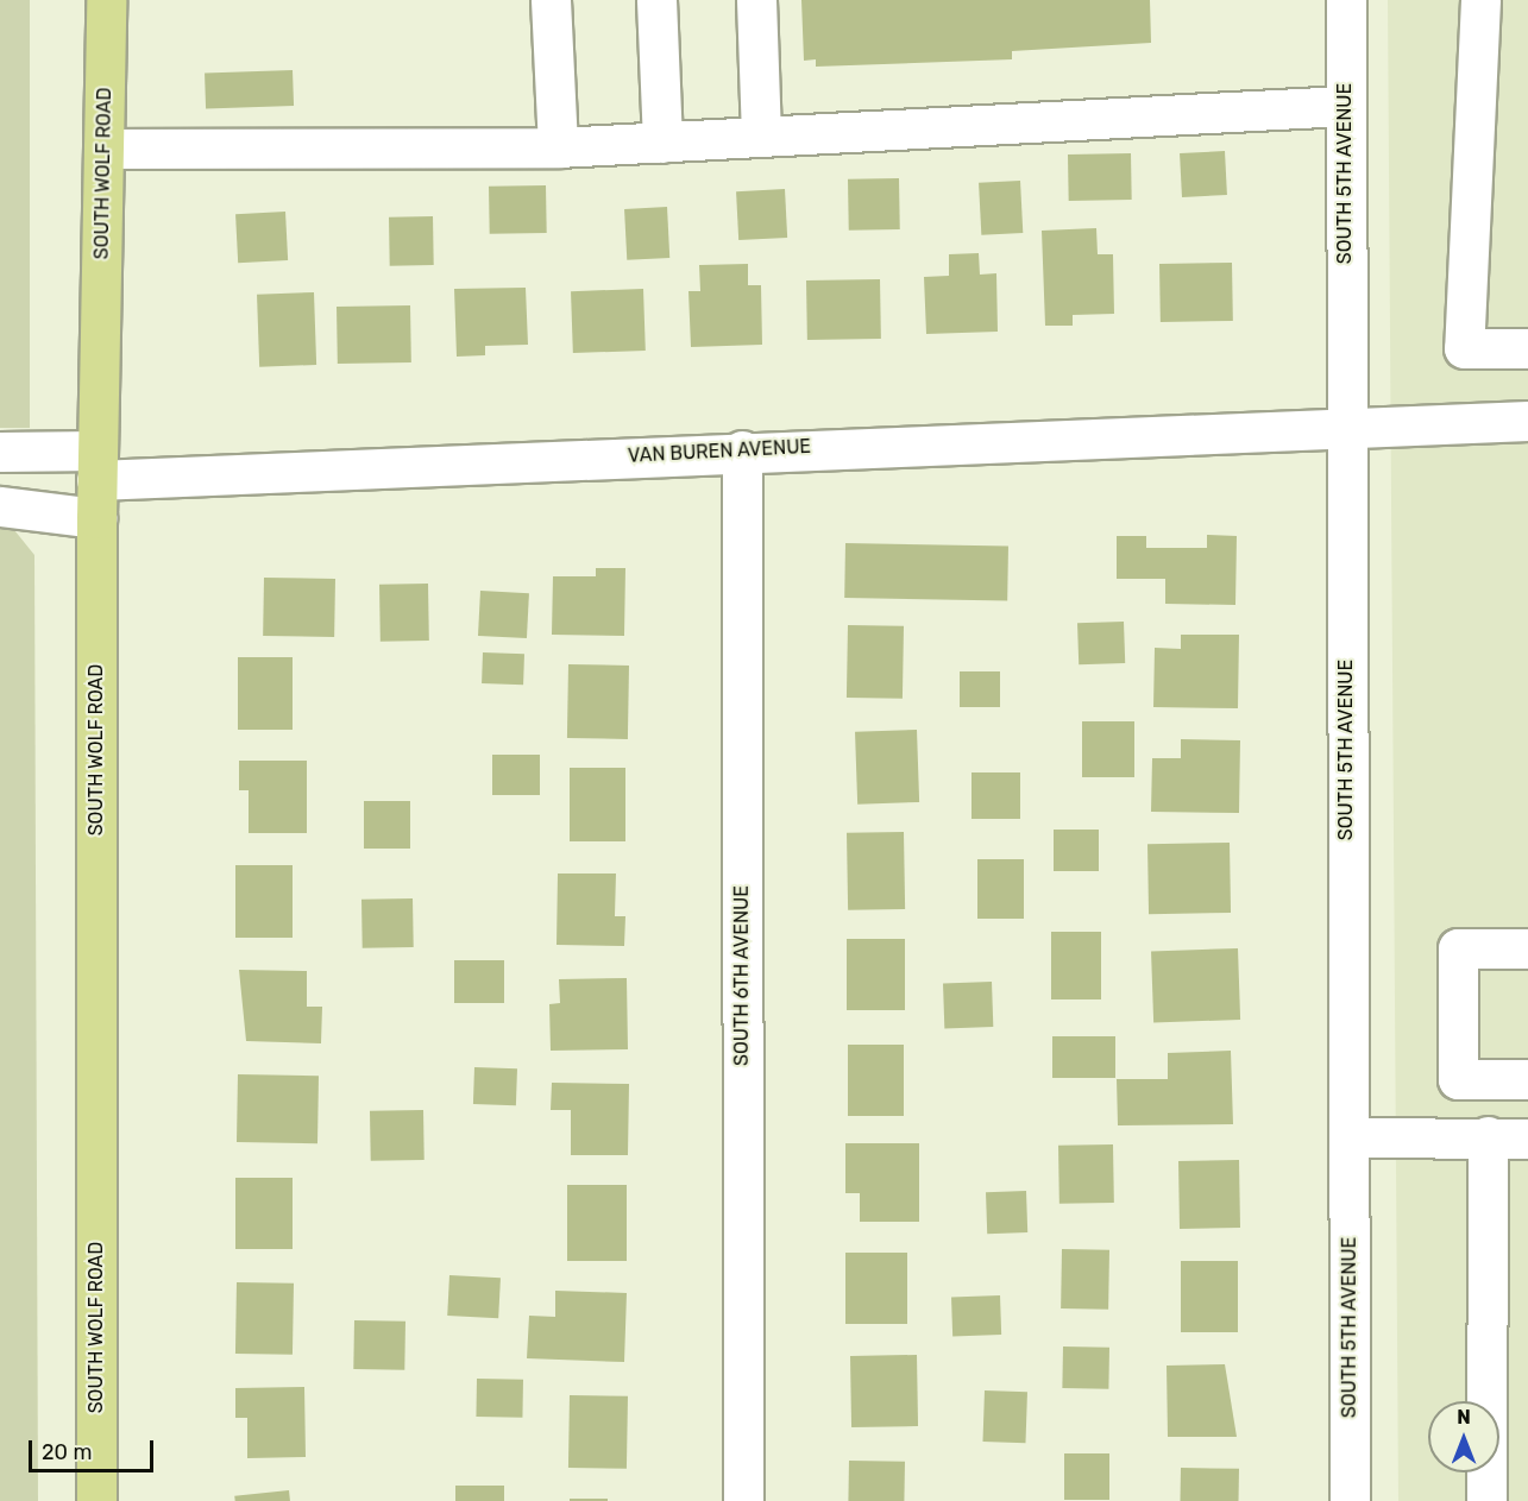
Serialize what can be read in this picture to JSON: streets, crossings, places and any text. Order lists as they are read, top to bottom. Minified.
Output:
{"streets":{"main road":["SOUTH WOLF ROAD"],"street":["SOUTH 5TH AVENUE","VAN BUREN AVENUE","SOUTH 6TH AVENUE"]},"crossings":[["SOUTH WOLF ROAD","VAN BUREN AVENUE"],["SOUTH 5TH AVENUE","VAN BUREN AVENUE"],["VAN BUREN AVENUE","SOUTH 6TH AVENUE"]],"scale_bar":"20 m","north":"top"}
